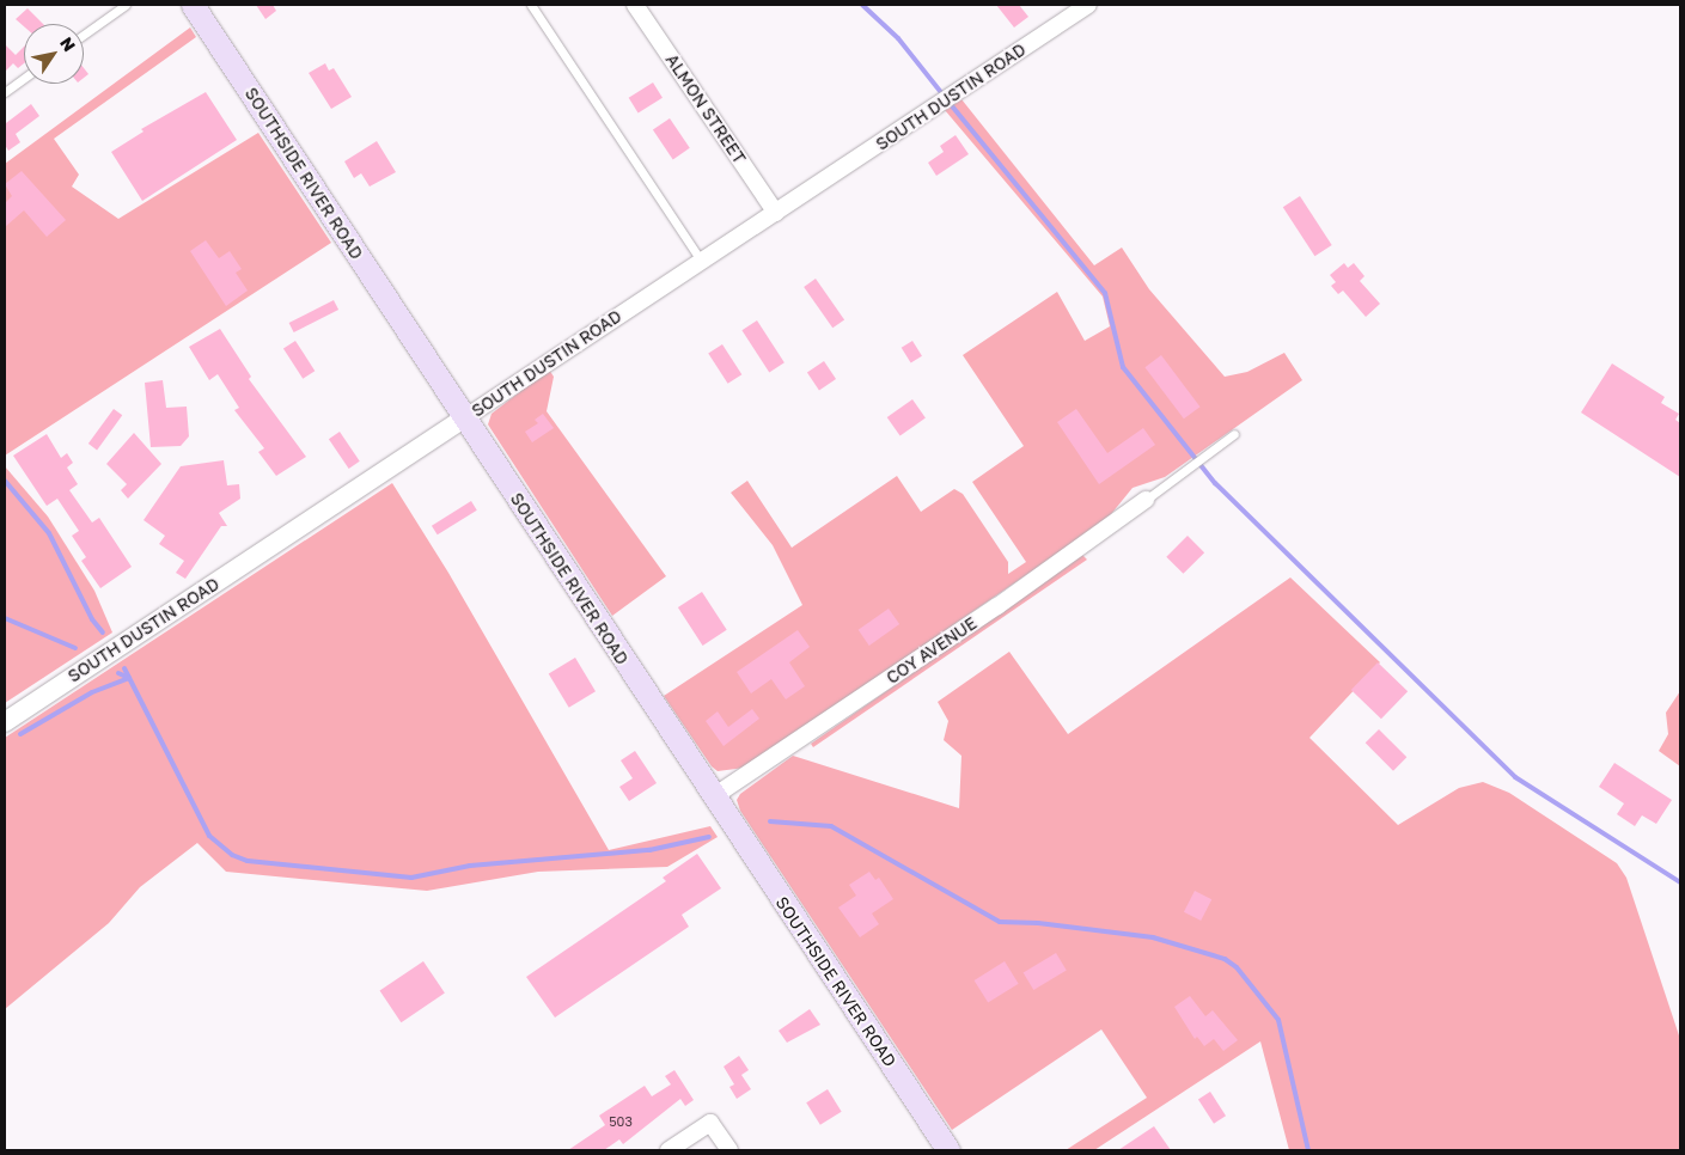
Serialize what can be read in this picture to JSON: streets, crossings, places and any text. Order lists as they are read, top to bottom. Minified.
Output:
{"streets":{"main road":["SOUTHSIDE RIVER ROAD"],"street":["SOUTH DUSTIN ROAD","ALMON STREET","COY AVENUE"]},"crossings":[["SOUTH DUSTIN ROAD","ALMON STREET"],["SOUTH DUSTIN ROAD","SOUTHSIDE RIVER ROAD"],["SOUTHSIDE RIVER ROAD","COY AVENUE"]],"house_numbers":["503"],"north":"top right"}
